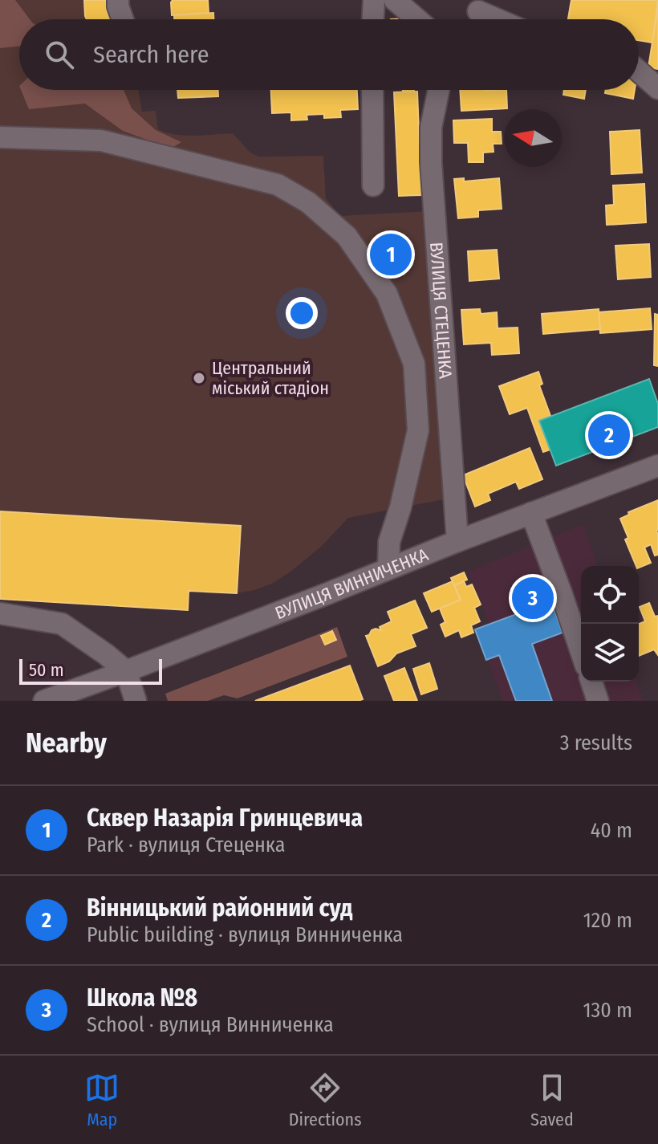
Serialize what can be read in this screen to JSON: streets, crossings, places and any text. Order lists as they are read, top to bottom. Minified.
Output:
{"streets":{"street":["ВУЛИЦЯ СТЕЦЕНКА","ВУЛИЦЯ ВИННИЧЕНКА"]},"crossings":[["ВУЛИЦЯ СТЕЦЕНКА","ВУЛИЦЯ ВИННИЧЕНКА"]],"places":["Центральний міський стадіон"],"scale_bar":"50 m","north":"left","page":{"search":"Search here","pins":["1","2","3"],"scale":"50 m","heading":["Nearby","3 results"],"list":[{"mark":"1","name":"Сквер Назарія Гринцевича","note":"Park · вулиця Стеценка","value":"40 m"},{"mark":"2","name":"Вінницький районний суд","note":"Public building · вулиця Винниченка","value":"120 m"},{"mark":"3","name":"Школа №8","note":"School · вулиця Винниченка","value":"130 m"}],"nav":["Map","Directions","Saved"]}}
